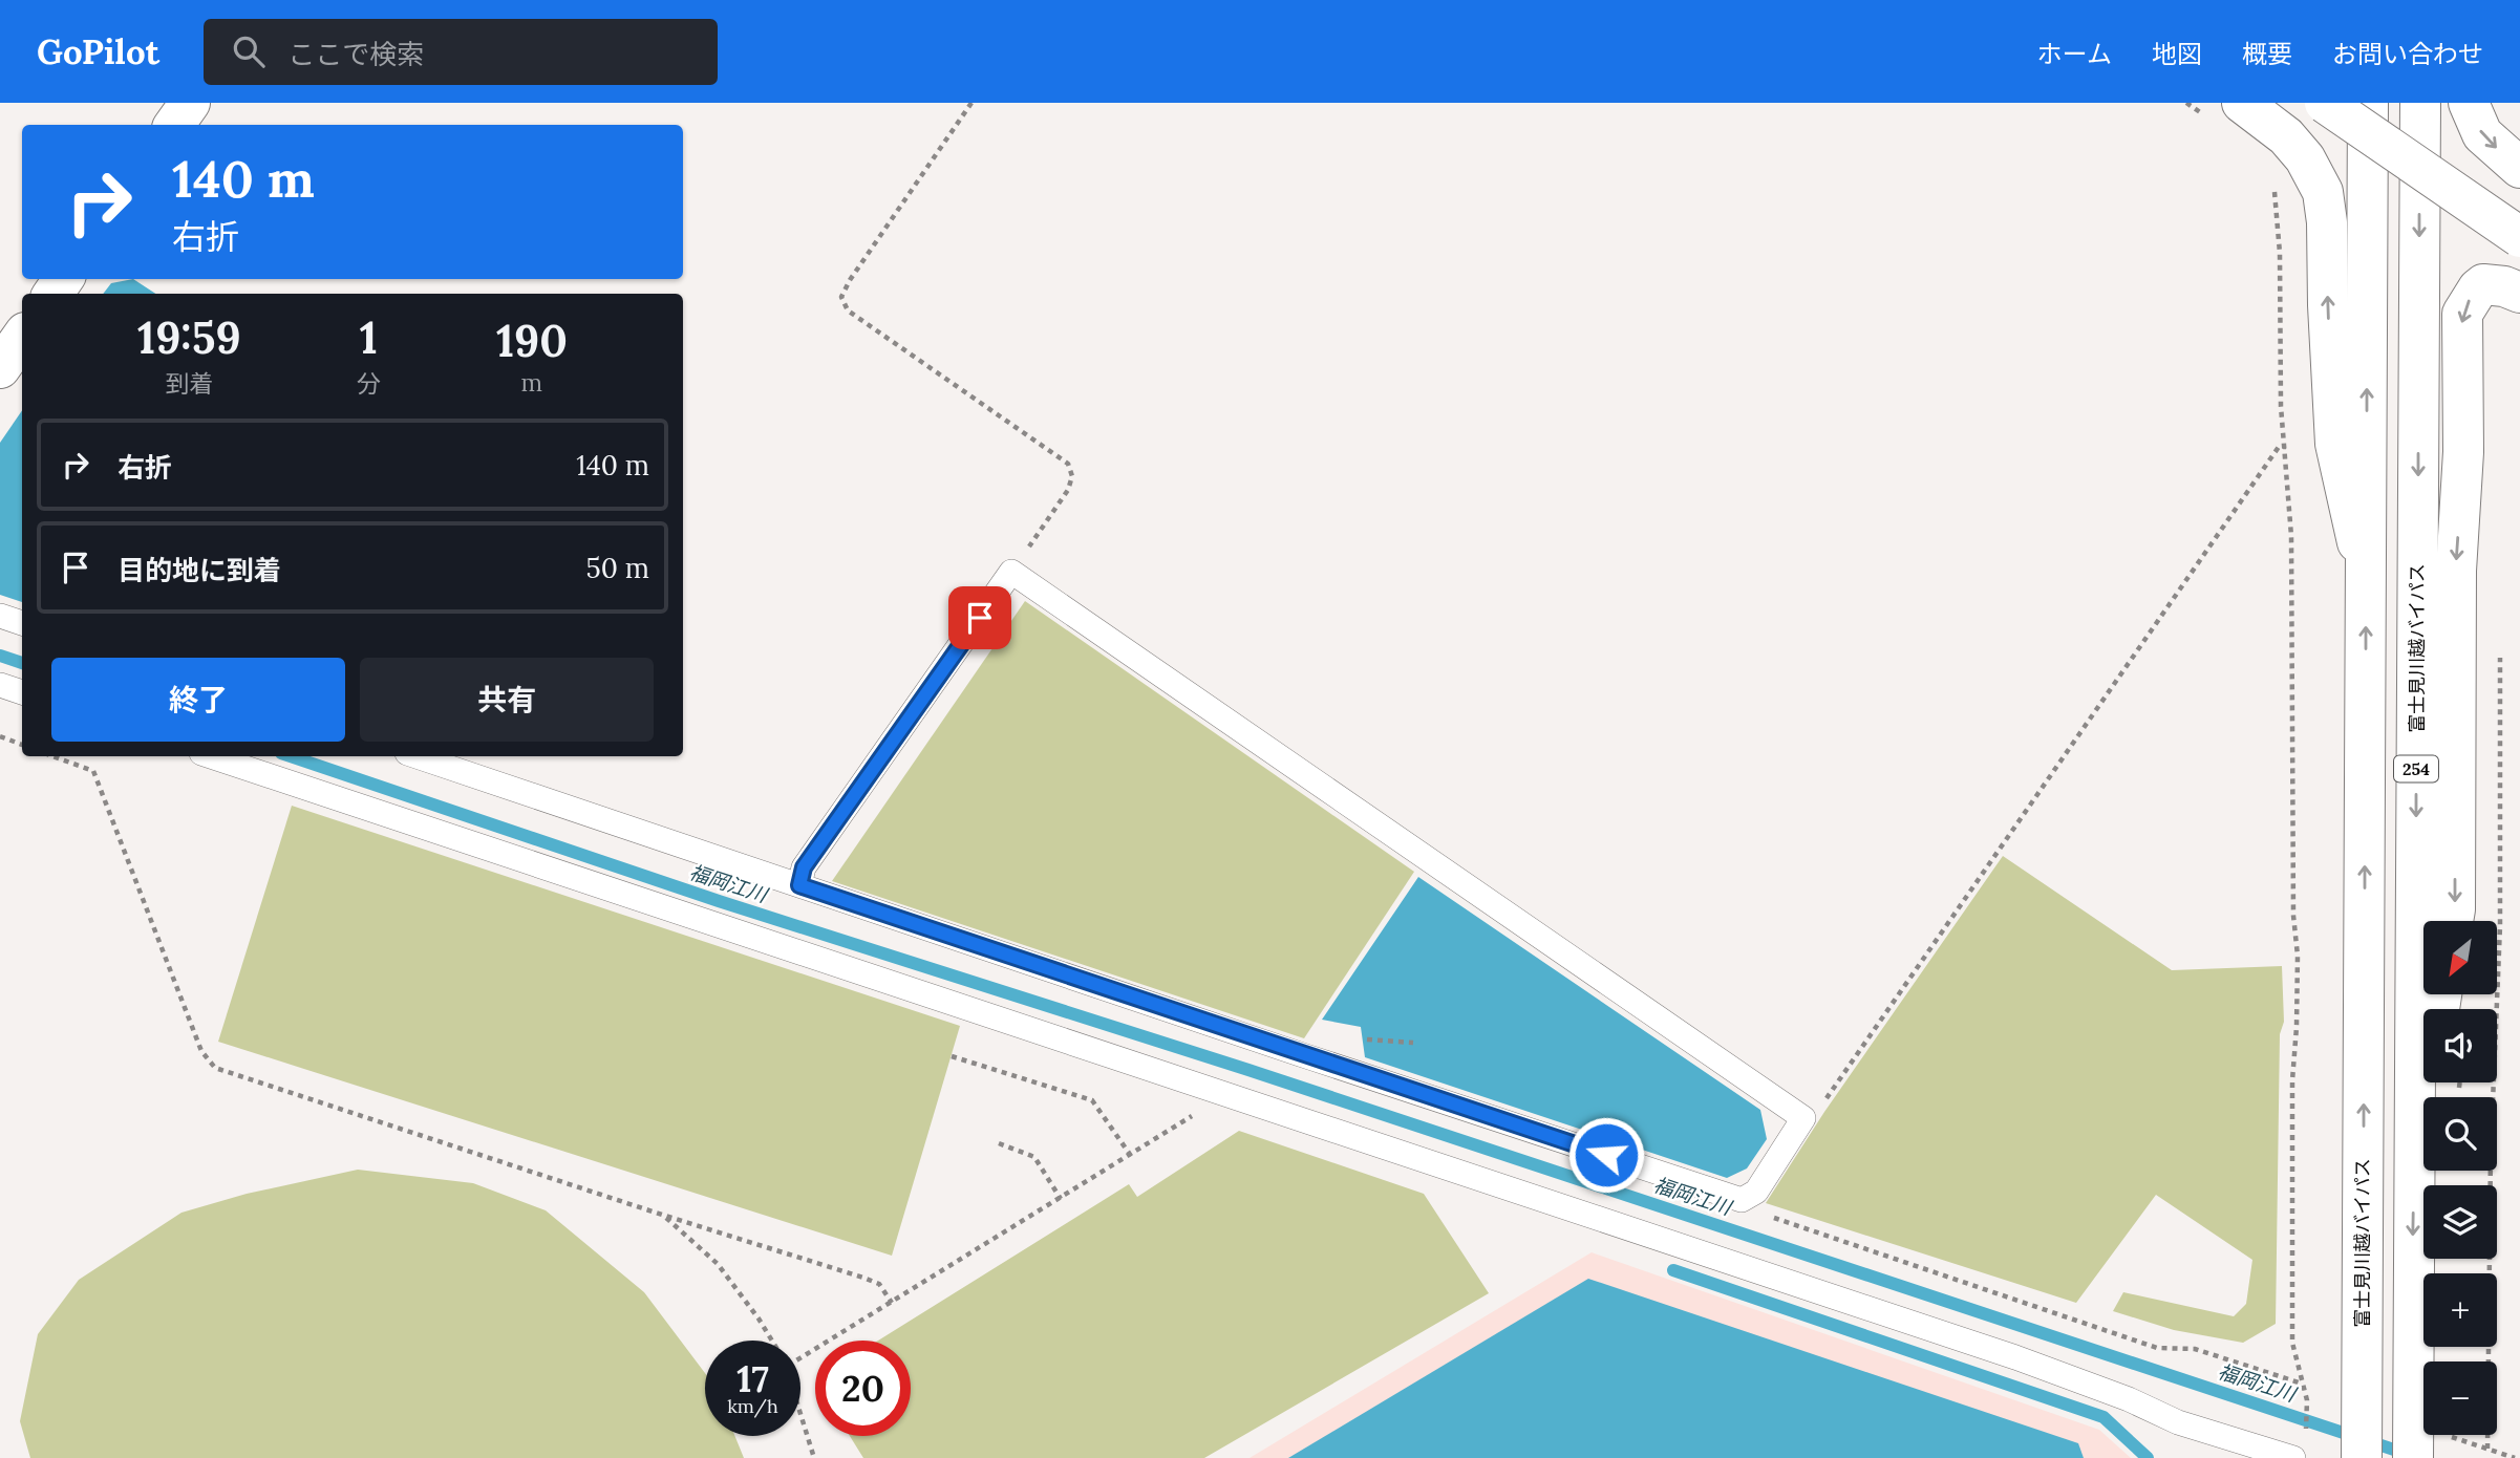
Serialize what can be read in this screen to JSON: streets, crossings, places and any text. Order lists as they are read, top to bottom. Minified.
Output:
{"streets":{"main road":["富士見川越バイパス","254"]},"water":["福岡江川"],"north":"bottom left","page":{"header":"GoPilot","search":"ここで検索","nav":["ホーム","地図","概要","お問い合わせ"],"turn":["140 m","右折"],"eta":["19:59","到着","1","分","190","m"],"list":[{"name":"右折","value":"140 m"},{"name":"目的地に到着","value":"50 m"}],"buttons":["終了","共有"],"map_buttons":["+","−"],"speed":"17 km/h","limit":"20"}}
